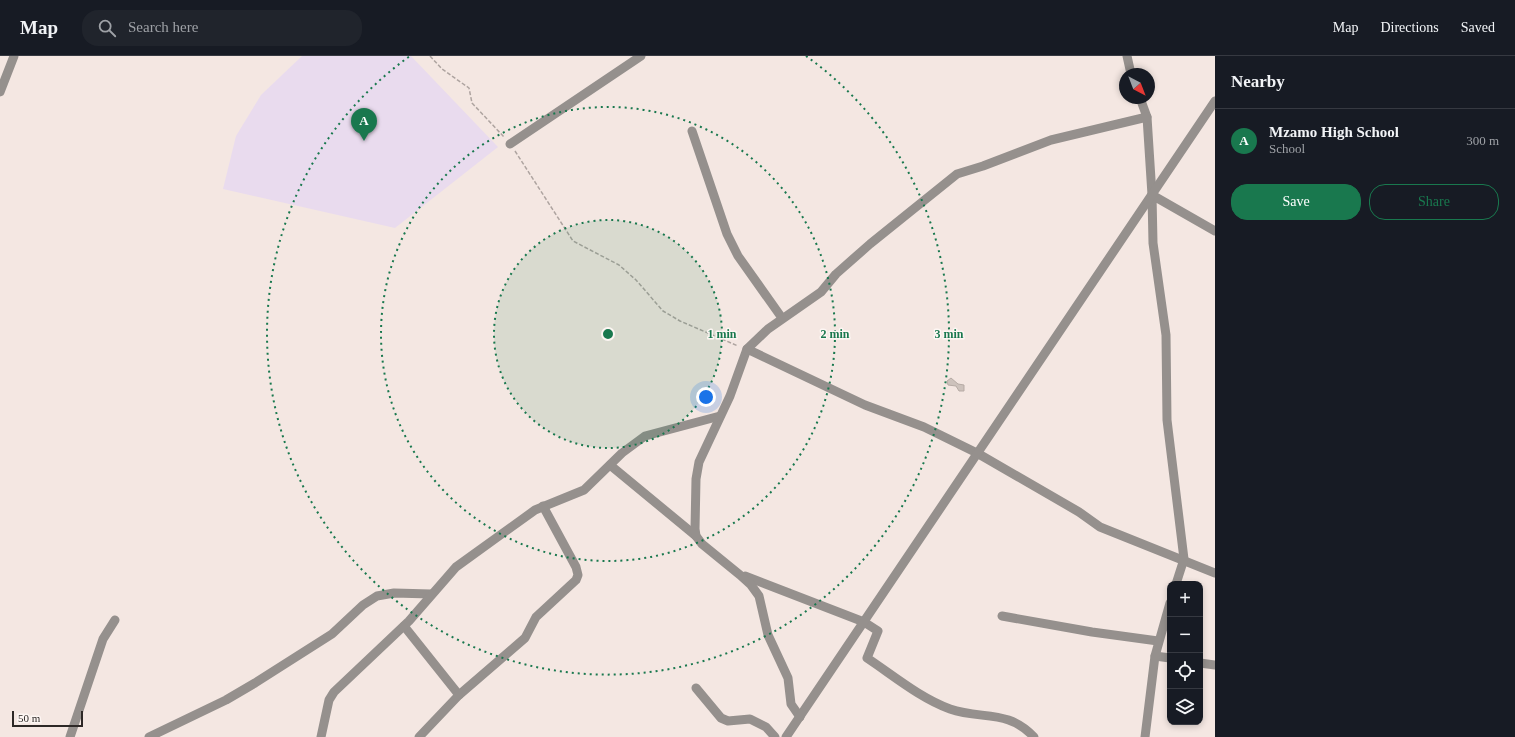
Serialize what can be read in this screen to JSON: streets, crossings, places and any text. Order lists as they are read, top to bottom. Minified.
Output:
{"scale_bar":"50 m","north":"bottom right","page":{"header":"Map","search":"Search here","nav":["Map","Directions","Saved"],"heading":"Nearby","pins":"A","list":[{"mark":"A","name":"Mzamo High School","note":"School","value":"300 m"}],"buttons":["Save","Share"],"map_buttons":["+","−"],"scale":"50 m"},"rings":["1 min","2 min","3 min"]}
